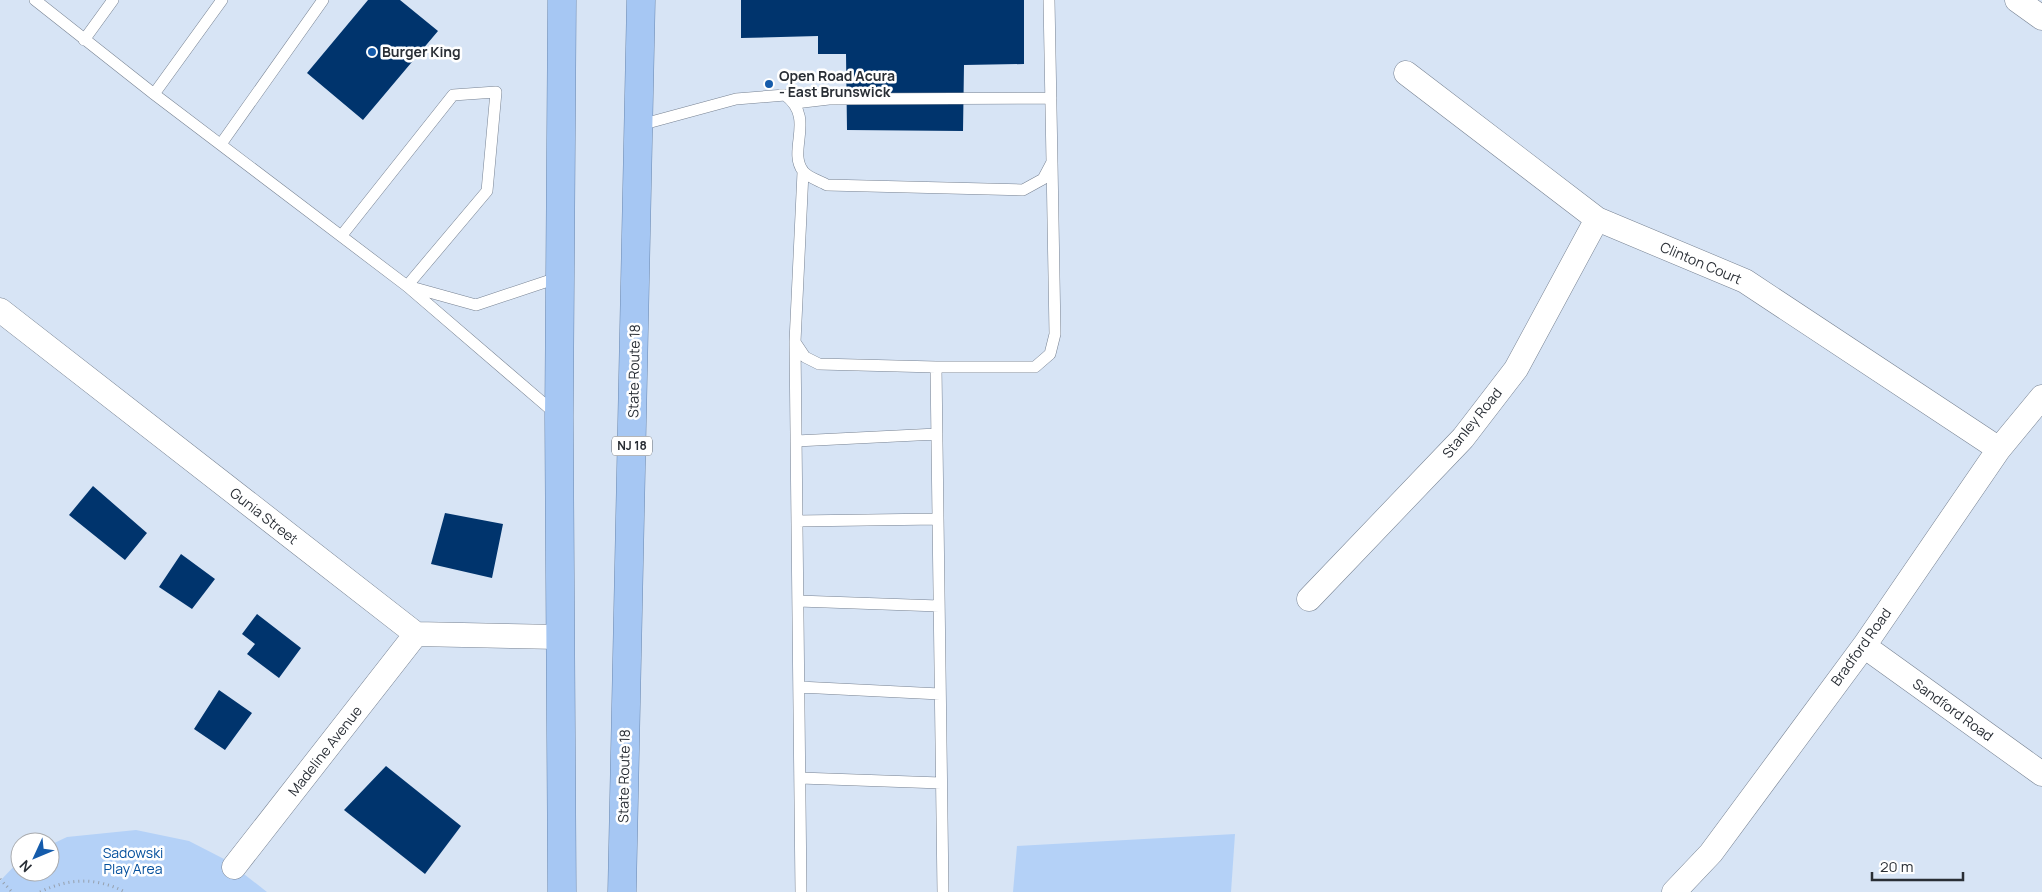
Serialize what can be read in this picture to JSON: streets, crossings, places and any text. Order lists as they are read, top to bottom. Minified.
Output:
{"streets":{"highway":["State Route 18","NJ 18"],"street":["Clinton Court","Stanley Road","Gunia Street","Bradford Road","Sandford Road","Madeline Avenue"]},"crossings":[["Clinton Court","Stanley Road"],["Clinton Court","Bradford Road"],["Gunia Street","Madeline Avenue"],["Bradford Road","Sandford Road"]],"parks":["Sadowski Play Area"],"places":["Burger King","Open Road Acura - East Brunswick"],"scale_bar":"20 m","north":"bottom left"}
